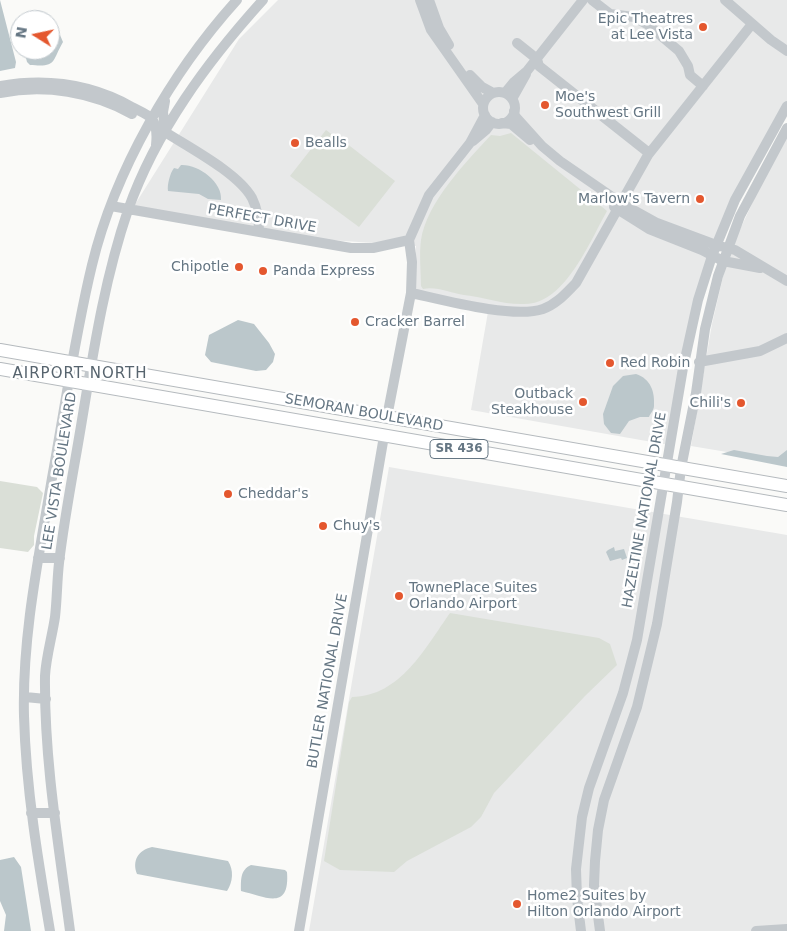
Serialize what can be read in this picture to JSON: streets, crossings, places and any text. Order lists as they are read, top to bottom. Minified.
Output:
{"streets":{"main road":["SEMORAN BOULEVARD","SR 436"],"street":["PERFECT DRIVE","LEE VISTA BOULEVARD","HAZELTINE NATIONAL DRIVE","BUTLER NATIONAL DRIVE"]},"crossings":[["PERFECT DRIVE","LEE VISTA BOULEVARD"],["SEMORAN BOULEVARD","LEE VISTA BOULEVARD"],["SEMORAN BOULEVARD","HAZELTINE NATIONAL DRIVE"],["SEMORAN BOULEVARD","BUTLER NATIONAL DRIVE"]],"districts":["AIRPORT NORTH"],"places":["Epic Theatres at Lee Vista","Moe's Southwest Grill","Bealls","Marlow's Tavern","Chipotle","Panda Express","Cracker Barrel","Red Robin","Outback Steakhouse","Chili's","Cheddar's","Chuy's","TownePlace Suites Orlando Airport","Home2 Suites by Hilton Orlando Airport"],"north":"left"}
